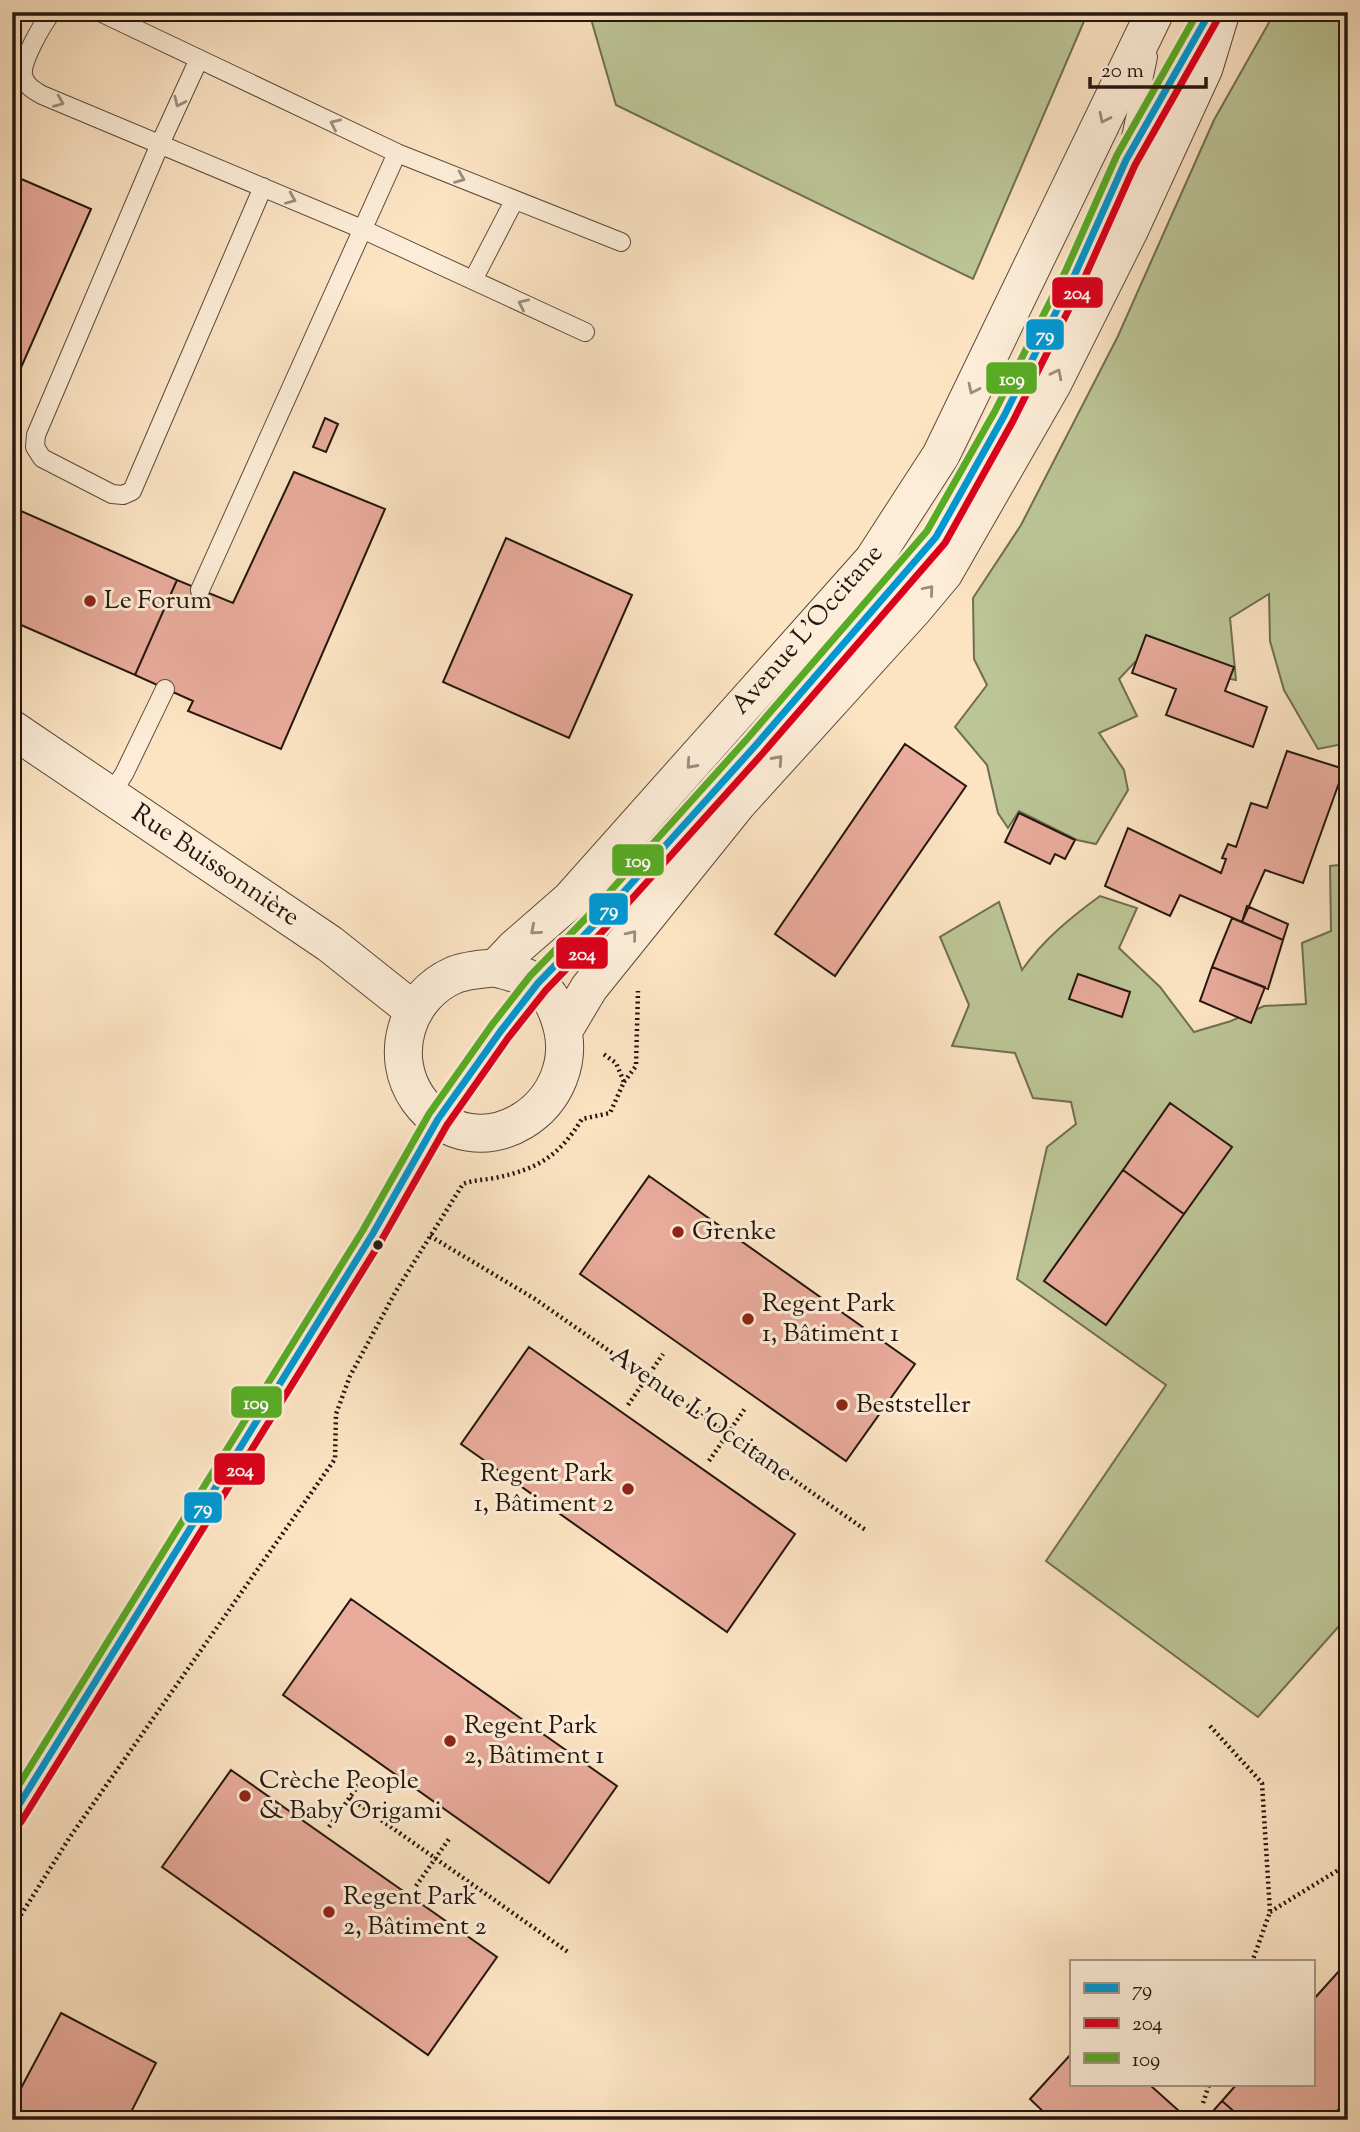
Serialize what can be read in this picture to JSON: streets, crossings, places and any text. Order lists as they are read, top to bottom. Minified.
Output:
{"streets":{"street":["Avenue L'Occitane","Rue Buissonnière"]},"places":["Le Forum","Grenke","Regent Park 1, Bâtiment 1","Beststeller","Regent Park 1, Bâtiment 2","Regent Park 2, Bâtiment 1","Crèche People & Baby Origami","Regent Park 2, Bâtiment 2"],"lines":["transit line 79","transit line 109","transit line 204"],"legend":["79","204","109"],"scale_bar":"20 m"}
